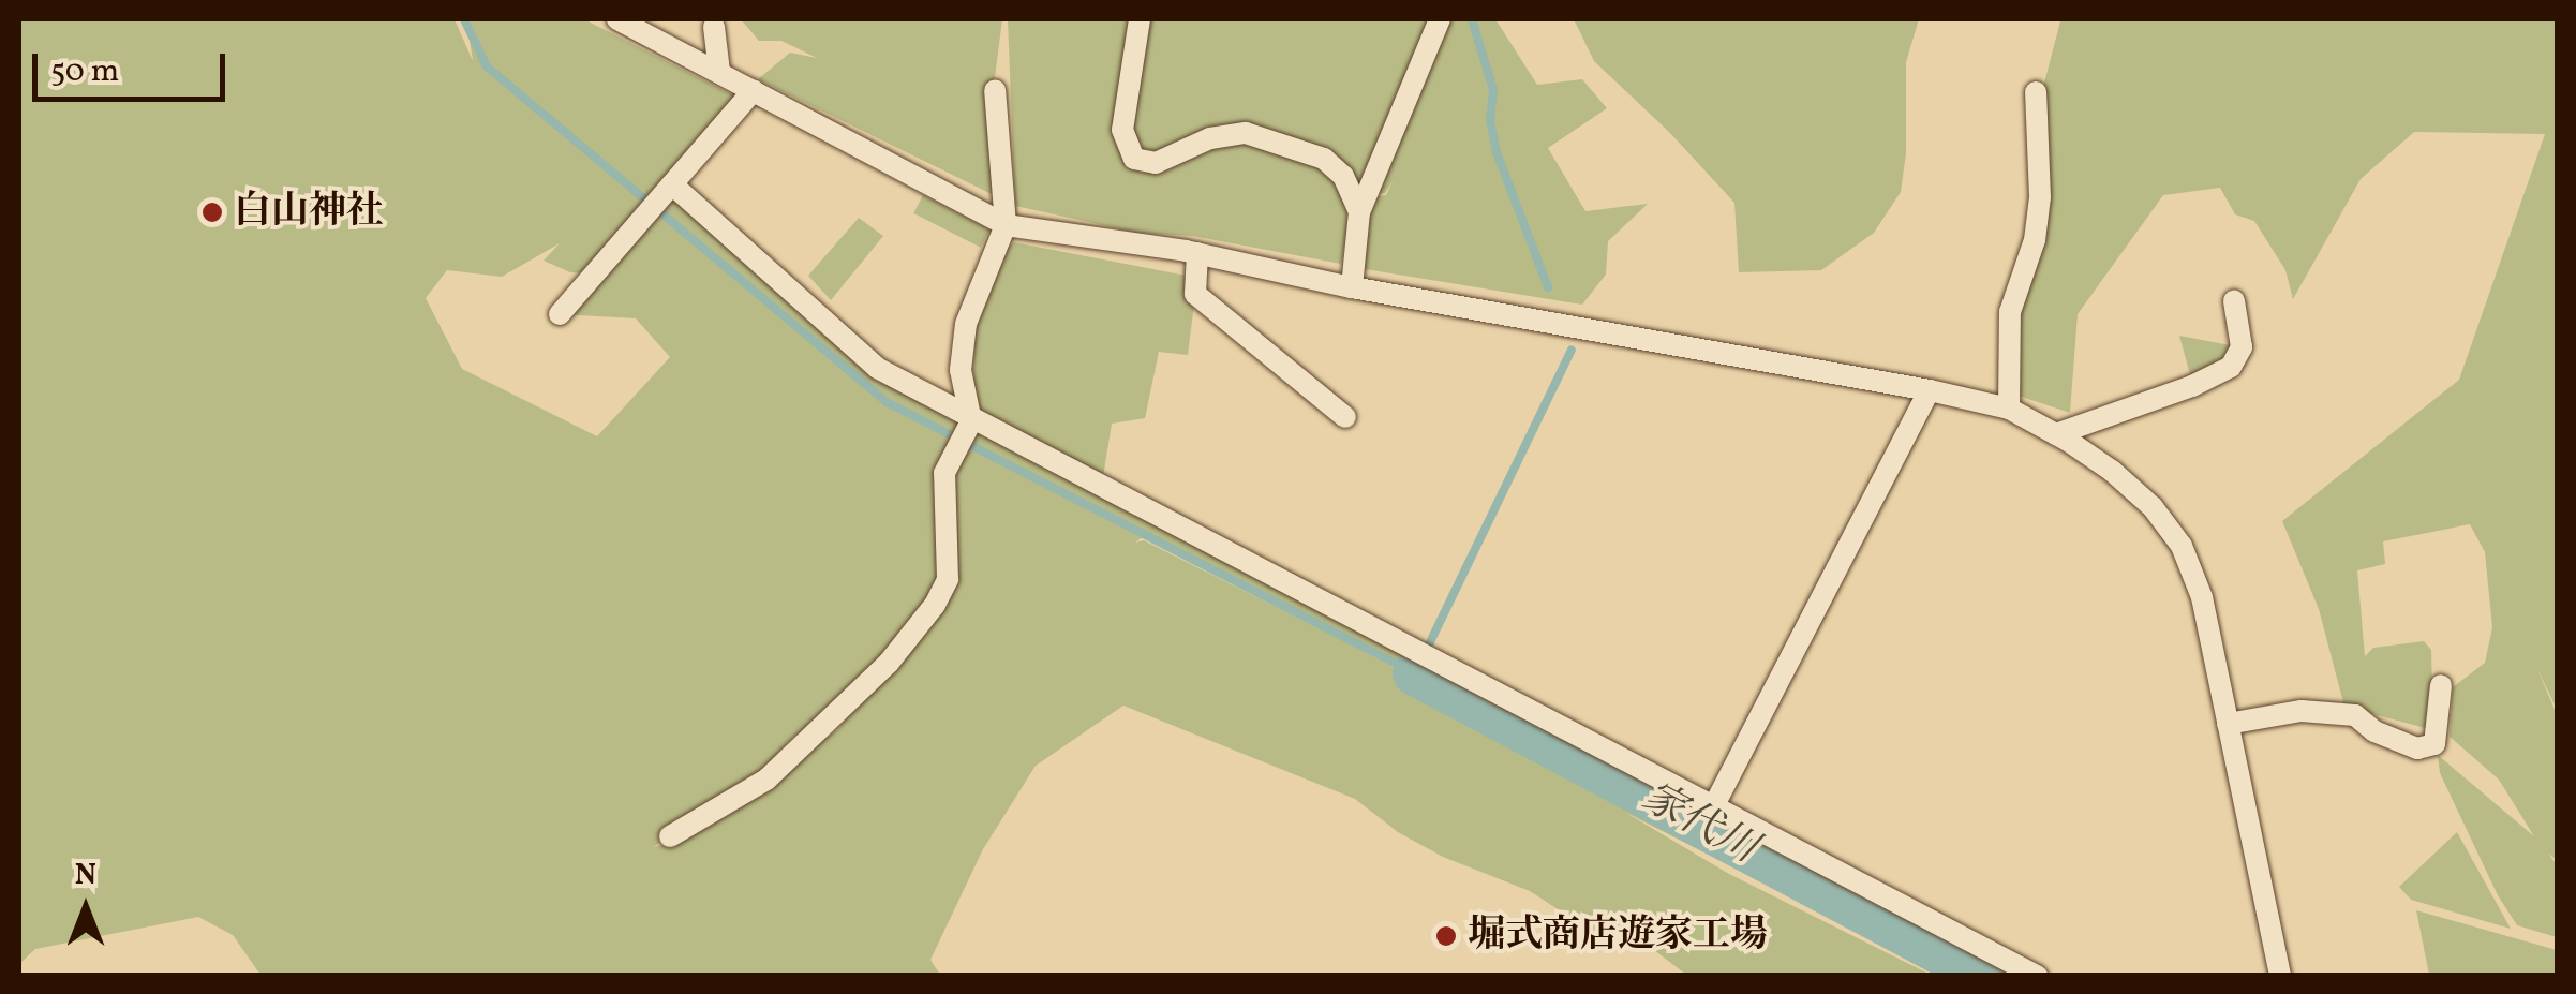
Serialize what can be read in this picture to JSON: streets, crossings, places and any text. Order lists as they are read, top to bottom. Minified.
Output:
{"water":["家代川"],"places":["白山神社","堀式商店遊家工場"],"scale_bar":"50 m","north":"top"}
